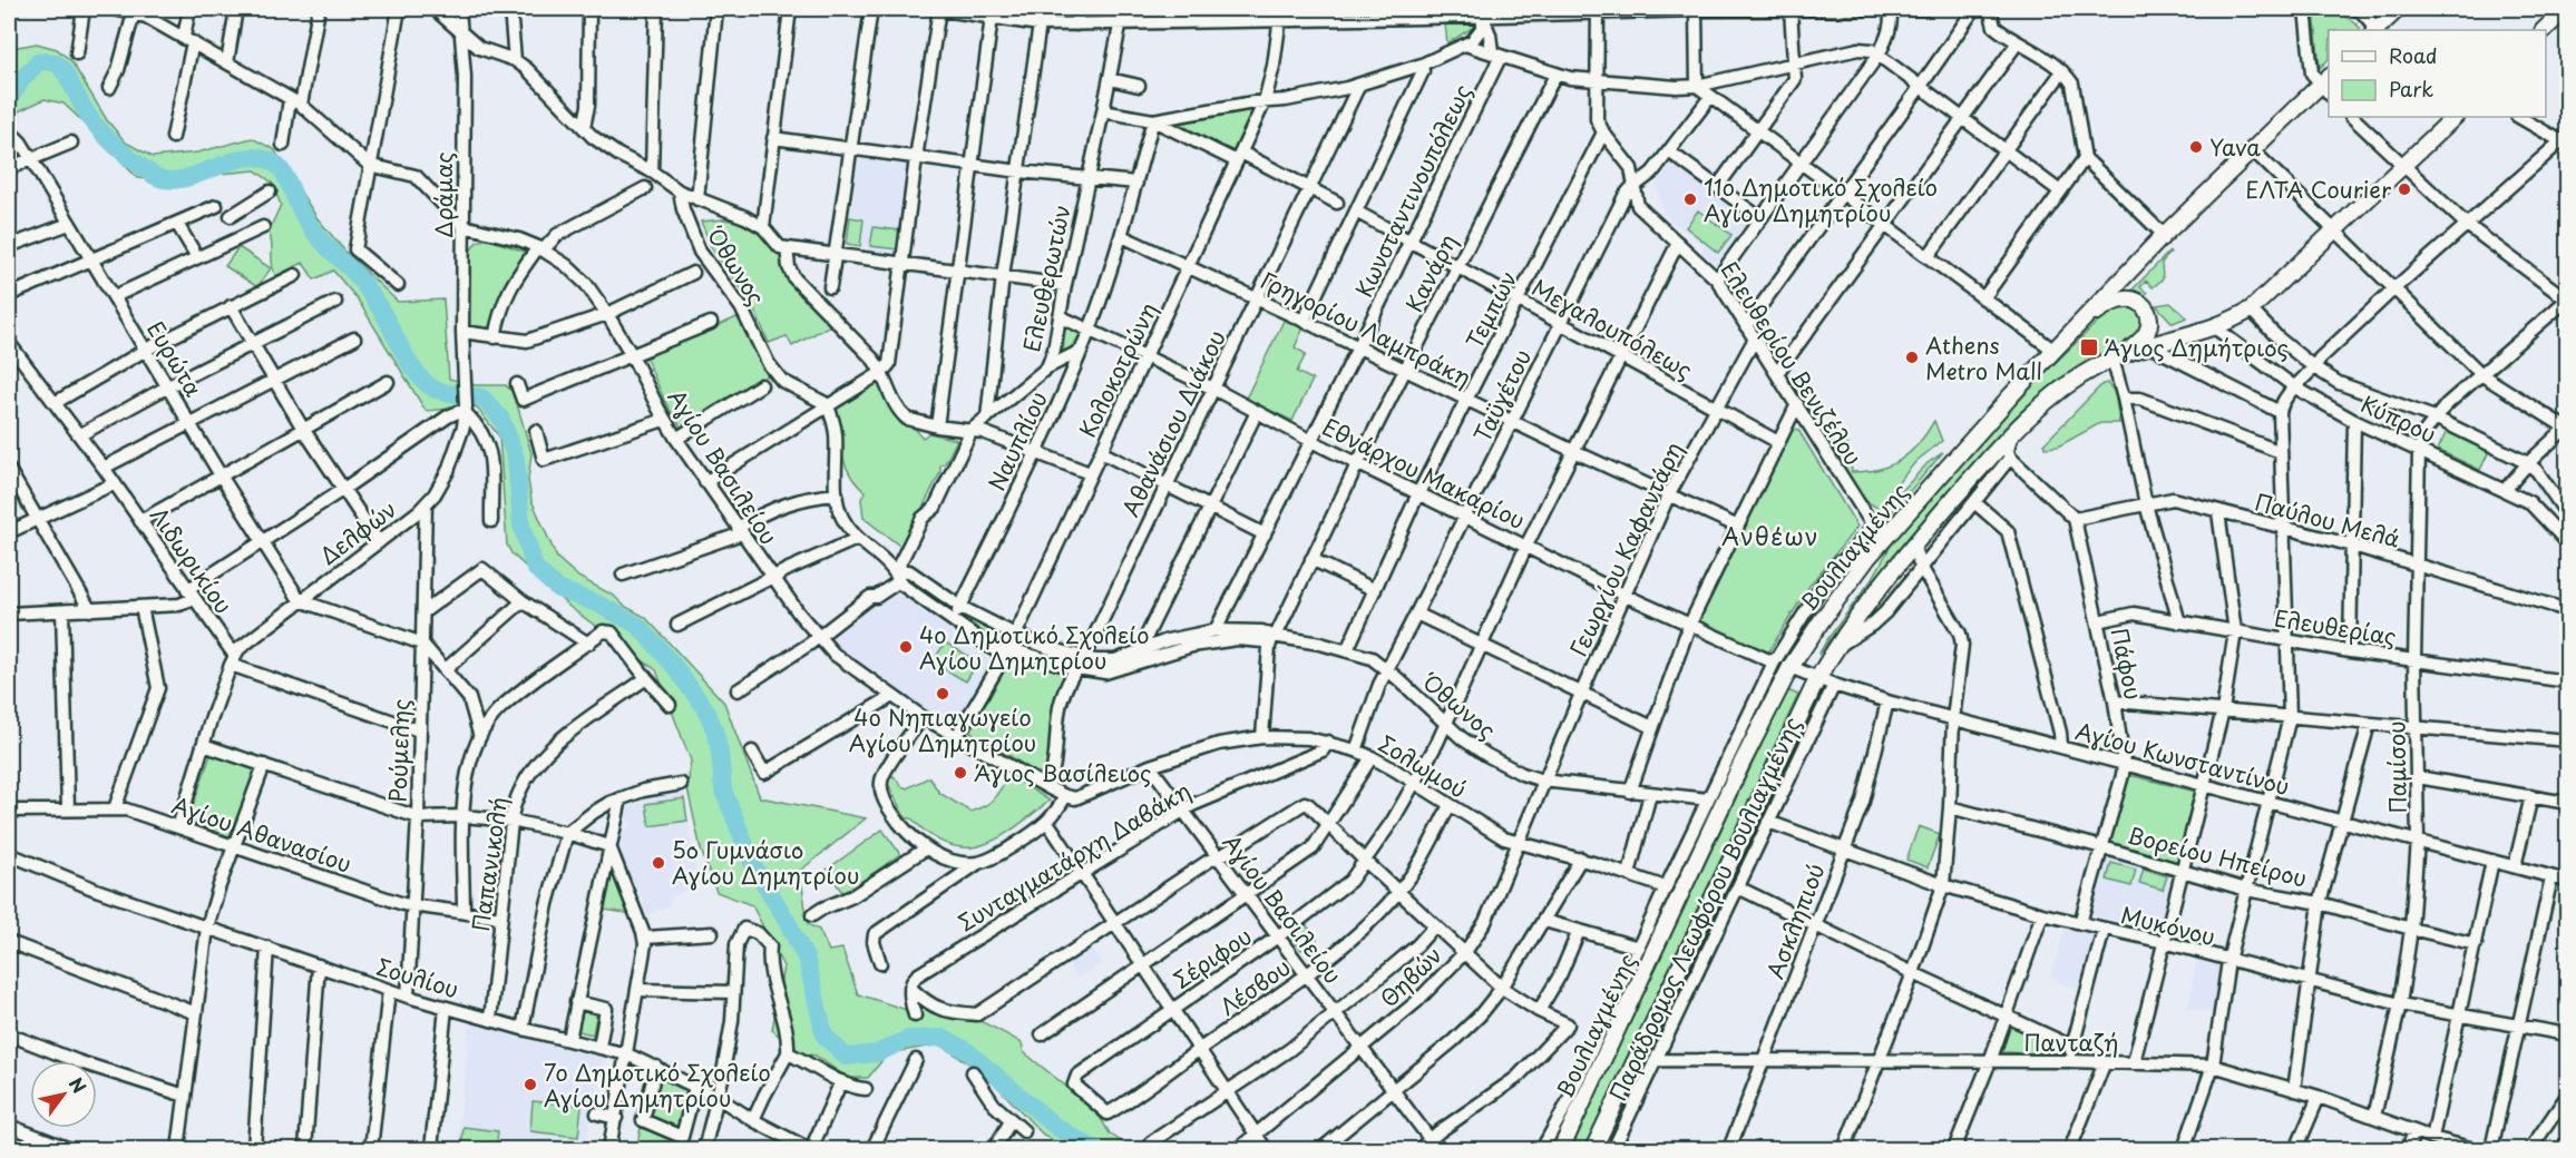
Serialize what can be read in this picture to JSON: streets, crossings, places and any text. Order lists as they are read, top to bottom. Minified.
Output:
{"streets":{"main road":["Βουλιαγμένης"],"street":["Κωνσταντινουπόλεως","Δράμας","Όθωνος","Κανάρη","Ελευθερωτών","Τεμπών","Γρηγορίου Λαμπράκη","Μεγαλουπόλεως","Ευρώτα","Ελευθερίου Βενιζέλου","Κολοκοτρώνη","Ταϋγέτου","Κύπρου","Αθανάσιου Διάκου","Ναυπλίου","Αγίου Βασιλείου","Εθνάρχου Μακαρίου","Παύλου Μελά","Δελφών","Γεωργίου Καφαντάρη","Λιδωρικίου","Ελευθερίας","Πάφου","Ρούμελης","Αγίου Κωνσταντίνου","Σολωμού","Παμίσου","Αγίου Αθανασίου","Συνταγματάρχη Δαβάκη","Βορείου Ηπείρου","Παπανικολή","Παράδρομος Λεωφόρου Βουλιαγμένης","Ασκληπιού","Μυκόνου","Σέριφου","Θηβών","Σουλίου","Λέσβου","Πανταζή"]},"crossings":[["Κωνσταντινουπόλεως","Όθωνος"],["Κωνσταντινουπόλεως","Γρηγορίου Λαμπράκη"],["Κωνσταντινουπόλεως","Μεγαλουπόλεως"],["Κωνσταντινουπόλεως","Εθνάρχου Μακαρίου"],["Δράμας","Αγίου Βασιλείου"],["Δράμας","Δελφών"],["Όθωνος","Κανάρη"],["Όθωνος","Τεμπών"],["Όθωνος","Κολοκοτρώνη"],["Όθωνος","Ταϋγέτου"],["Όθωνος","Αθανάσιου Διάκου"],["Όθωνος","Ναυπλίου"],["Όθωνος","Γεωργίου Καφαντάρη"],["Όθωνος","Παράδρομος Λεωφόρου Βουλιαγμένης"],["Όθωνος","Σέριφου"],["Όθωνος","Θηβών"],["Κανάρη","Γρηγορίου Λαμπράκη"],["Κανάρη","Μεγαλουπόλεως"],["Κανάρη","Εθνάρχου Μακαρίου"],["Κανάρη","Σολωμού"],["Ελευθερωτών","Εθνάρχου Μακαρίου"],["Τεμπών","Γρηγορίου Λαμπράκη"],["Τεμπών","Μεγαλουπόλεως"],["Τεμπών","Ελευθερίου Βενιζέλου"],["Τεμπών","Εθνάρχου Μακαρίου"],["Γρηγορίου Λαμπράκη","Κολοκοτρώνη"],["Γρηγορίου Λαμπράκη","Ταϋγέτου"],["Γρηγορίου Λαμπράκη","Αθανάσιου Διάκου"],["Γρηγορίου Λαμπράκη","Ναυπλίου"],["Γρηγορίου Λαμπράκη","Γεωργίου Καφαντάρη"],["Γρηγορίου Λαμπράκη","Σέριφου"],["Μεγαλουπόλεως","Ταϋγέτου"],["Μεγαλουπόλεως","Γεωργίου Καφαντάρη"],["Μεγαλουπόλεως","Σέριφου"],["Ευρώτα","Δελφών"],["Ελευθερίου Βενιζέλου","Ταϋγέτου"],["Ελευθερίου Βενιζέλου","Βουλιαγμένης"],["Ελευθερίου Βενιζέλου","Γεωργίου Καφαντάρη"],["Ελευθερίου Βενιζέλου","Παράδρομος Λεωφόρου Βουλιαγμένης"],["Ελευθερίου Βενιζέλου","Σέριφου"],["Κολοκοτρώνη","Αγίου Βασιλείου"],["Κολοκοτρώνη","Εθνάρχου Μακαρίου"],["Ταϋγέτου","Εθνάρχου Μακαρίου"],["Ταϋγέτου","Σολωμού"],["Κύπρου","Παμίσου"],["Αθανάσιου Διάκου","Αγίου Βασιλείου"],["Αθανάσιου Διάκου","Εθνάρχου Μακαρίου"],["Ναυπλίου","Εθνάρχου Μακαρίου"],["Αγίου Βασιλείου","Σολωμού"],["Αγίου Βασιλείου","Συνταγματάρχη Δαβάκη"],["Αγίου Βασιλείου","Σέριφου"],["Αγίου Βασιλείου","Θηβών"],["Αγίου Βασιλείου","Λέσβου"],["Εθνάρχου Μακαρίου","Γεωργίου Καφαντάρη"],["Εθνάρχου Μακαρίου","Παράδρομος Λεωφόρου Βουλιαγμένης"],["Εθνάρχου Μακαρίου","Σέριφου"],["Παύλου Μελά","Πάφου"],["Παύλου Μελά","Παμίσου"],["Δελφών","Λιδωρικίου"],["Δελφών","Ρούμελης"],["Βουλιαγμένης","Αγίου Κωνσταντίνου"],["Γεωργίου Καφαντάρη","Θηβών"],["Ελευθερίας","Πάφου"],["Ελευθερίας","Παμίσου"],["Πάφου","Αγίου Κωνσταντίνου"],["Πάφου","Βορείου Ηπείρου"],["Πάφου","Μυκόνου"],["Ρούμελης","Αγίου Αθανασίου"],["Ρούμελης","Σουλίου"],["Αγίου Κωνσταντίνου","Παμίσου"],["Αγίου Κωνσταντίνου","Παράδρομος Λεωφόρου Βουλιαγμένης"],["Αγίου Κωνσταντίνου","Ασκληπιού"],["Σολωμού","Συνταγματάρχη Δαβάκη"],["Σολωμού","Παράδρομος Λεωφόρου Βουλιαγμένης"],["Σολωμού","Σέριφου"],["Σολωμού","Θηβών"],["Σολωμού","Λέσβου"],["Παμίσου","Βορείου Ηπείρου"],["Παμίσου","Μυκόνου"],["Παμίσου","Πανταζή"],["Αγίου Αθανασίου","Παπανικολή"],["Παπανικολή","Σουλίου"],["Παράδρομος Λεωφόρου Βουλιαγμένης","Μυκόνου"],["Παράδρομος Λεωφόρου Βουλιαγμένης","Πανταζή"],["Ασκληπιού","Μυκόνου"],["Ασκληπιού","Πανταζή"],["Σέριφου","Λέσβου"]],"districts":["Ανθέων"],"places":{"other":["Yava","ΕΛΤΑ Courier","11ο Δημοτικό Σχολείο Αγίου Δημητρίου","Athens Metro Mall","4ο Δημοτικό Σχολείο Αγίου Δημητρίου","4ο Νηπιαγωγείο Αγίου Δημητρίου","Άγιος Βασίλειος","5ο Γυμνάσιο Αγίου Δημητρίου","7ο Δημοτικό Σχολείο Αγίου Δημητρίου"],"transit":["Άγιος Δημήτριος"]},"legend":["Road","Park"],"north":"top right"}
